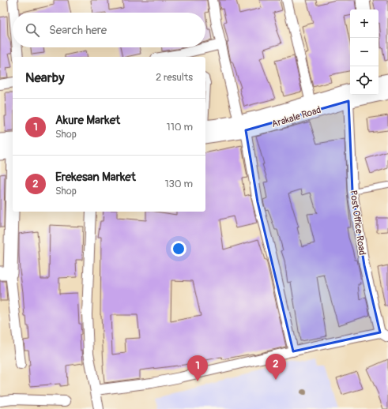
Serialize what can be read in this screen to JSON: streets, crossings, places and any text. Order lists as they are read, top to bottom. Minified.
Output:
{"streets":{"main road":["Arakale Road"],"street":["Post Office Road"]},"crossings":[["Arakale Road","Post Office Road"]],"page":{"map_buttons":["+","−"],"search":"Search here","heading":["Nearby","2 results"],"list":[{"mark":"1","name":"Akure Market","note":"Shop","value":"110 m"},{"mark":"2","name":"Erekesan Market","note":"Shop","value":"130 m"}],"pins":["2","1"]}}
